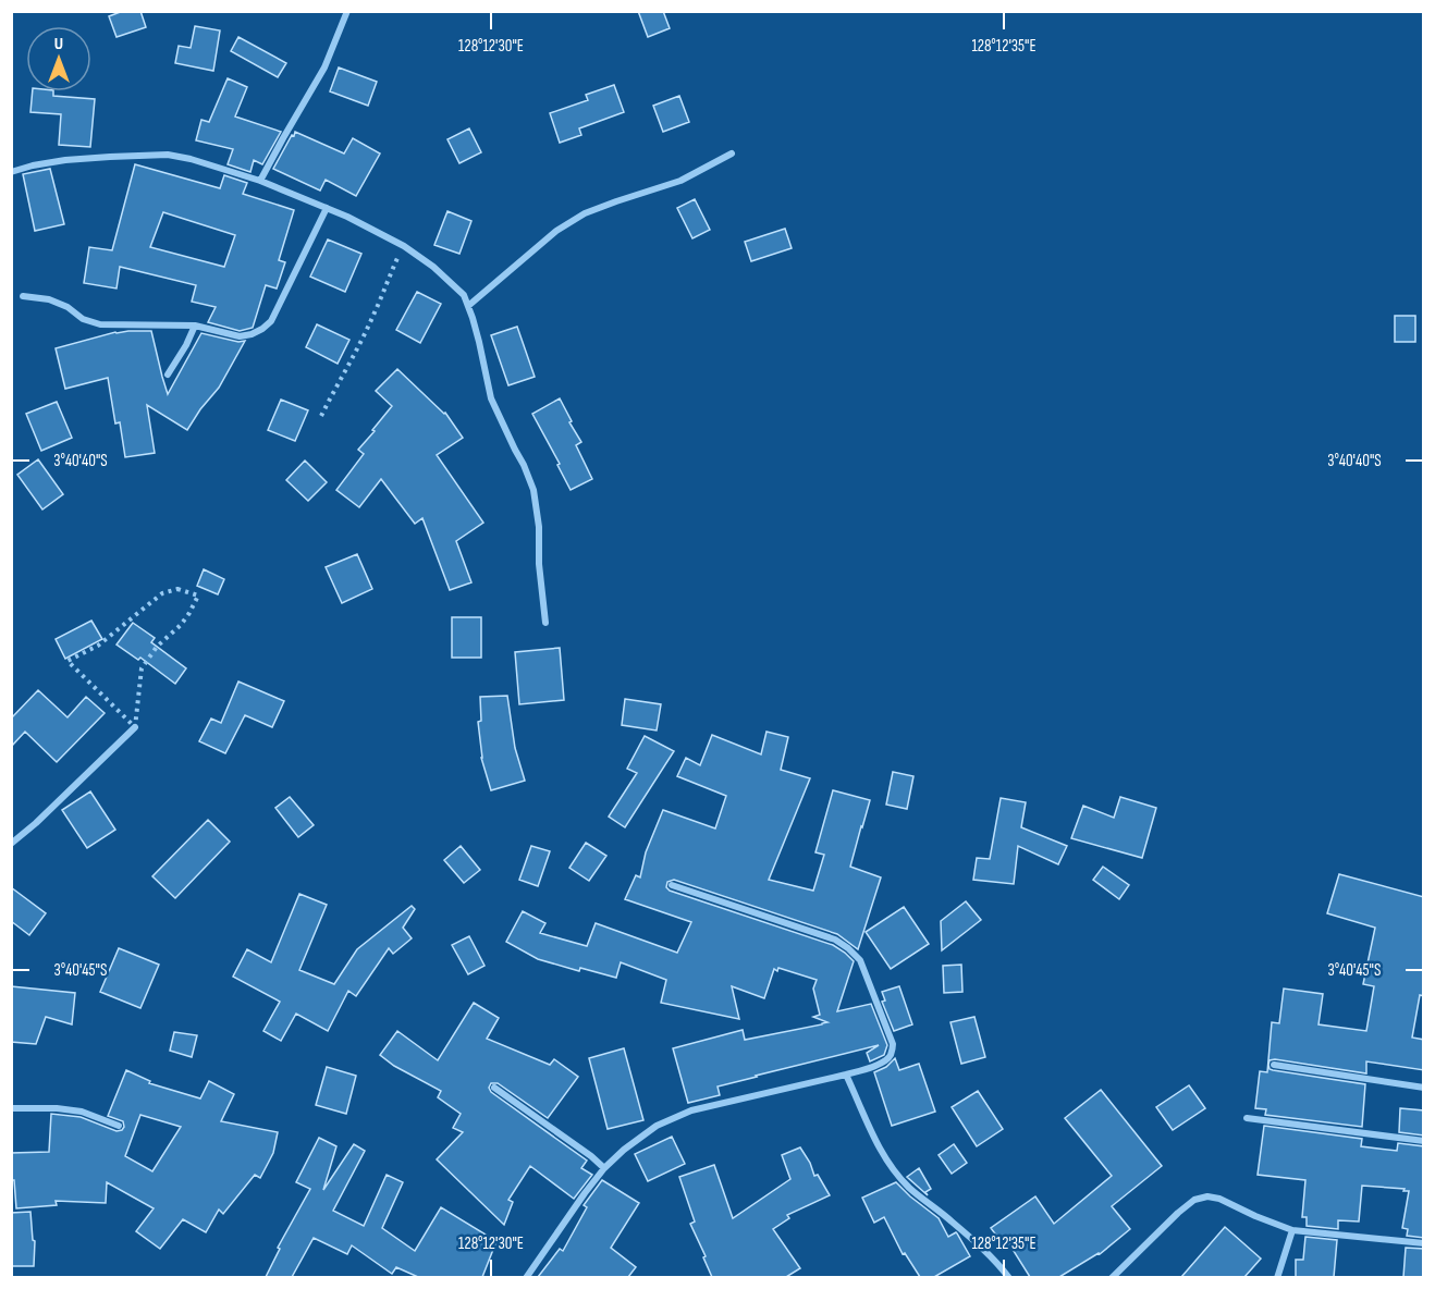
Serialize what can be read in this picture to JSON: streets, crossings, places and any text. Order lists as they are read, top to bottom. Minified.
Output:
{"north":"top","coordinates":["128°12'30\"E","128°12'35\"E","3°40'40\"S","3°40'45\"S"]}
